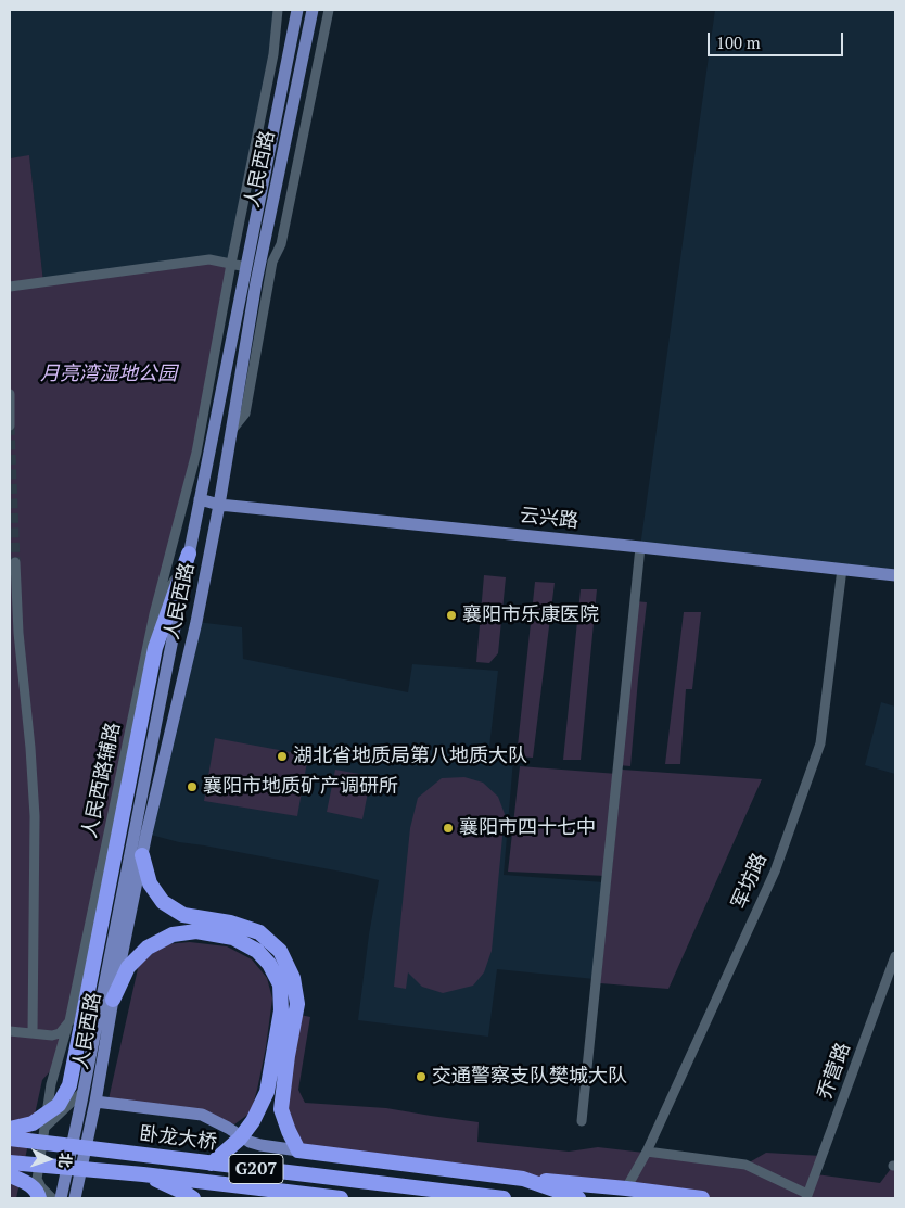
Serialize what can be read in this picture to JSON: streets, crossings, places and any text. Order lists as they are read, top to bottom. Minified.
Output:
{"streets":{"highway":["卧龙大桥","G207"],"main road":["人民西路","云兴路"],"street":["人民西路辅路","军坊路","乔营路"]},"crossings":[["人民西路","云兴路"],["人民西路","人民西路辅路"],["云兴路","军坊路"]],"parks":["月亮湾湿地公园"],"places":["襄阳市乐康医院","湖北省地质局第八地质大队","襄阳市地质矿产调研所","襄阳市四十七中","交通警察支队樊城大队"],"scale_bar":"100 m","north":"right"}
